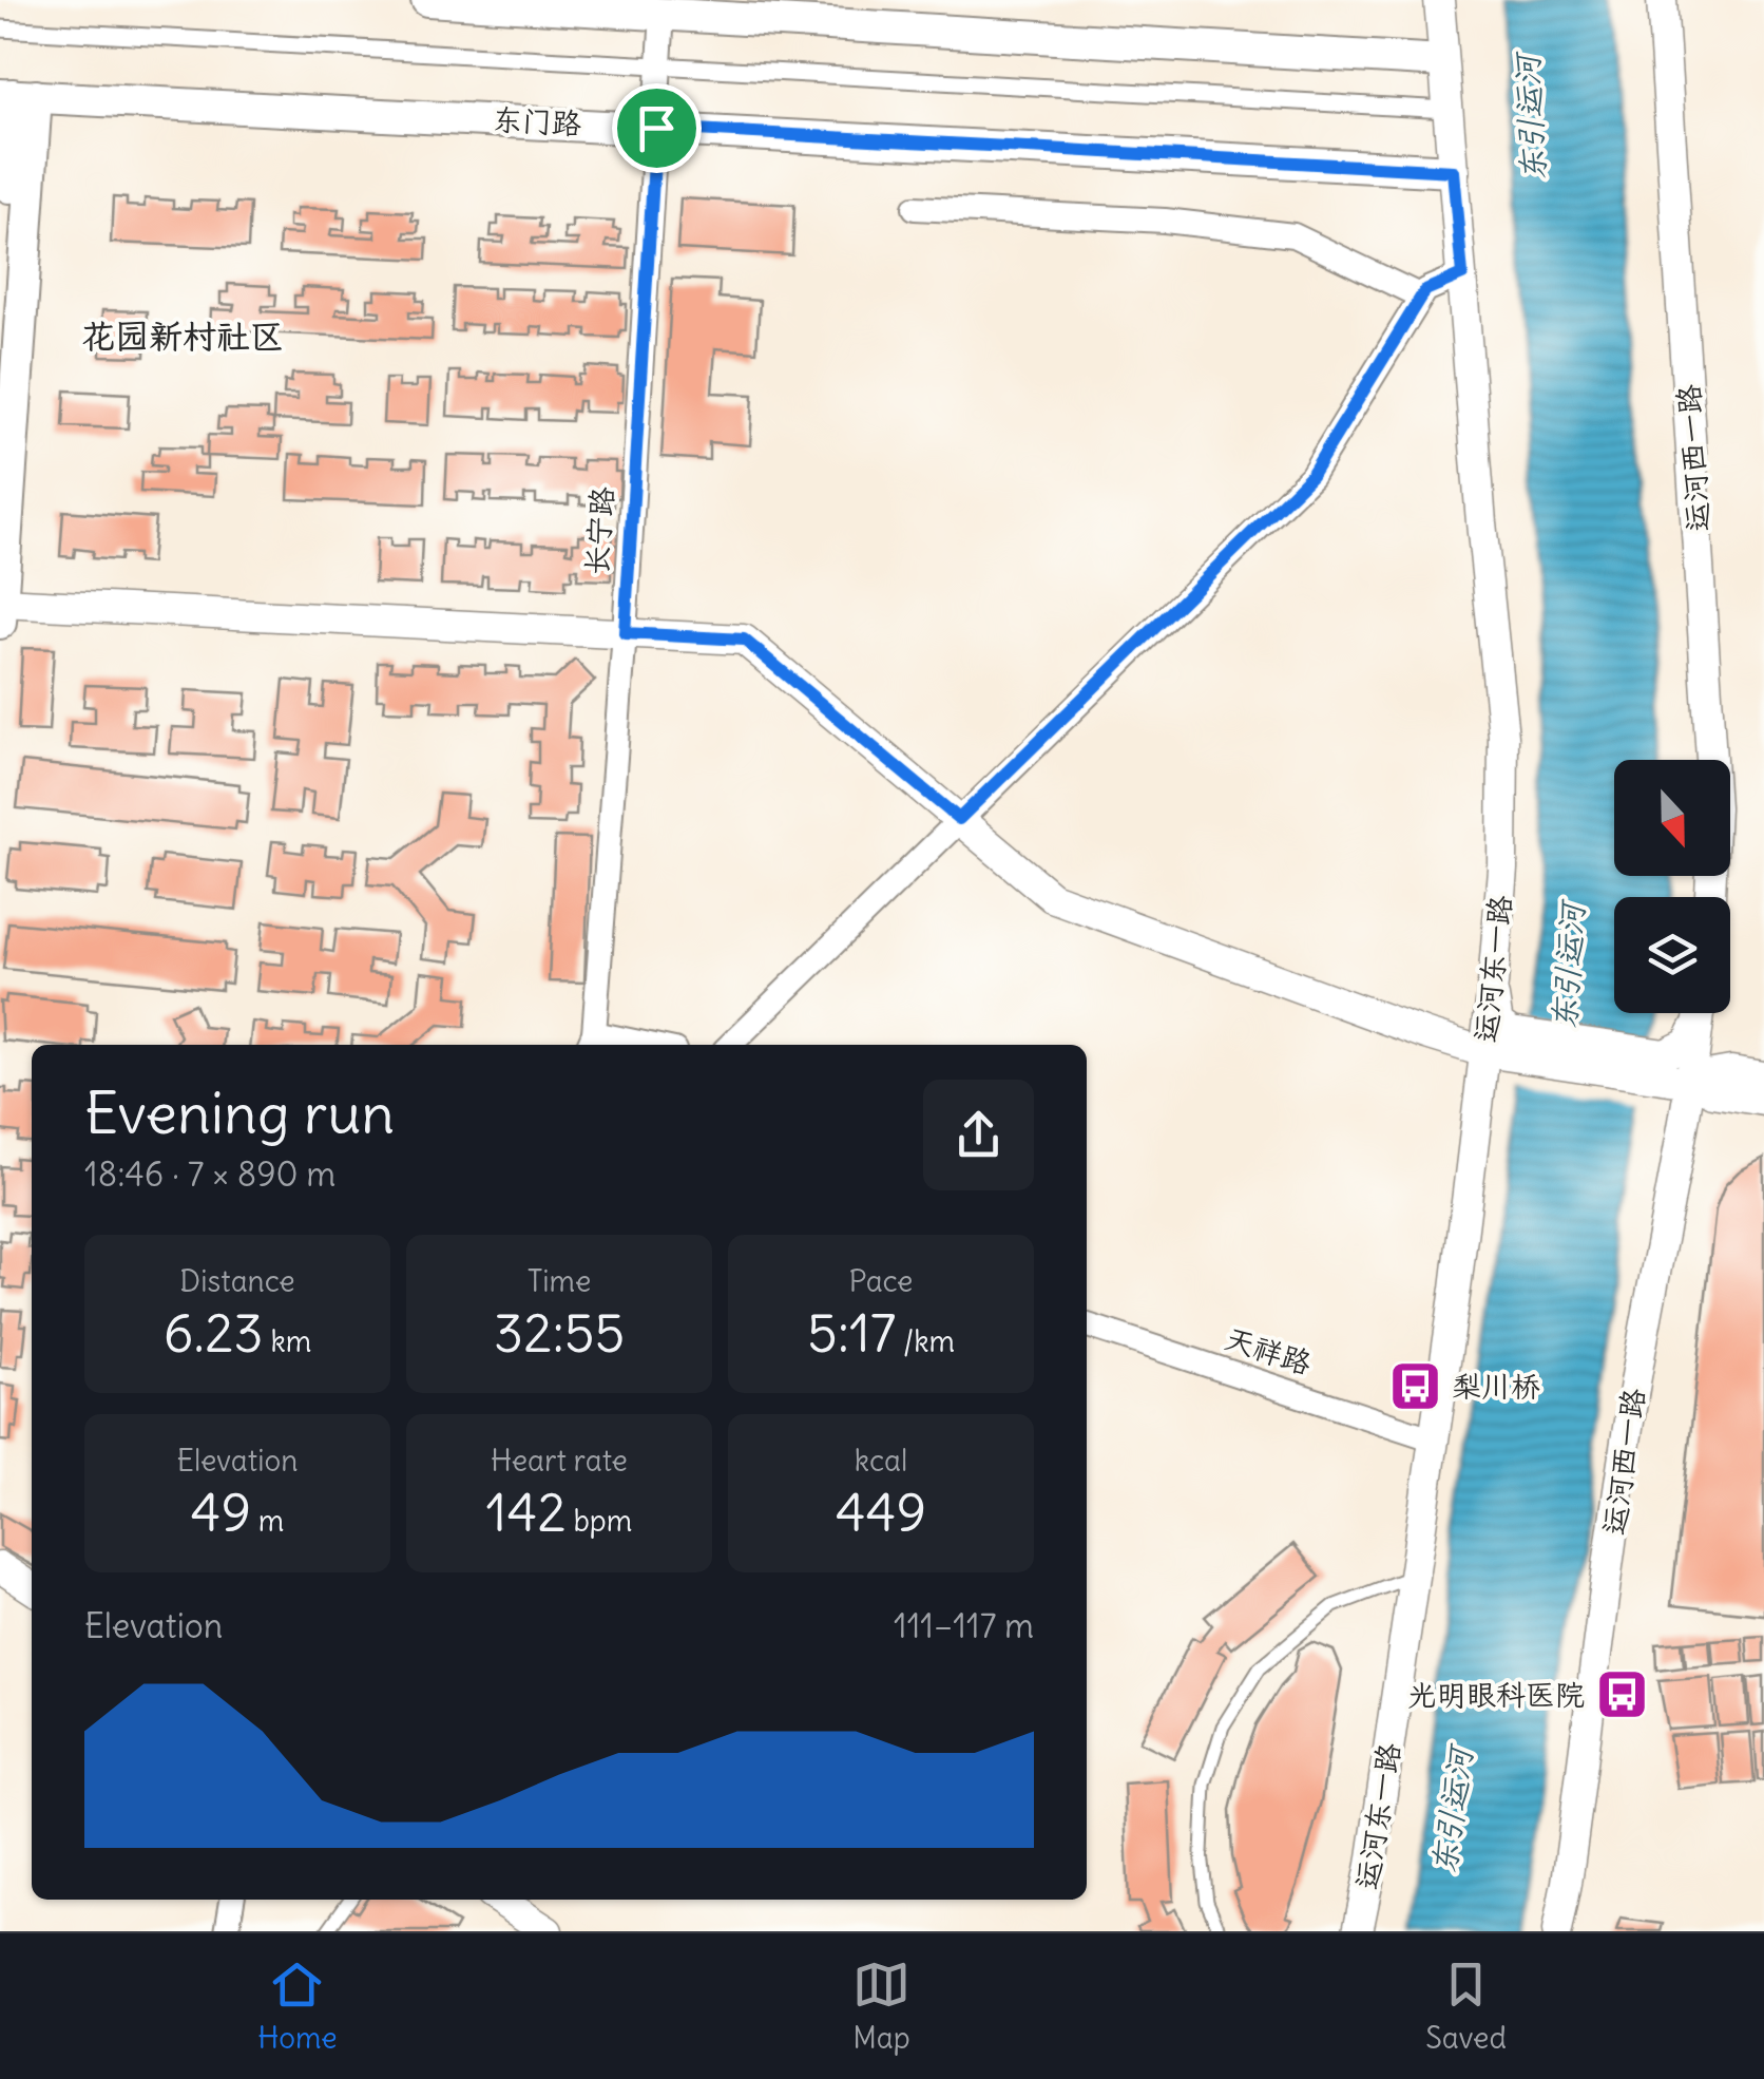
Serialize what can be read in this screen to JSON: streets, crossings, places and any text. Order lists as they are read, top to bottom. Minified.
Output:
{"streets":{"main road":["东门路"],"street":["运河西一路","长宁路","运河东一路","天祥路"]},"crossings":[["东门路","长宁路"],["东门路","运河东一路"],["运河东一路","天祥路"]],"districts":["花园新村社区"],"water":["东引运河"],"places":{"bus stop":["梨川桥","光明眼科医院"]},"north":"bottom","page":{"heading":["Evening run","18:46 · 7 × 890 m"],"stats":[["Distance","6.23 km"],["Time","32:55"],["Pace","5:17 /km"],["Elevation","49 m"],["Heart rate","142 bpm"],["kcal","449"]],"chart":["Elevation","111–117 m"],"tabs":["Home","Map","Saved"]}}
